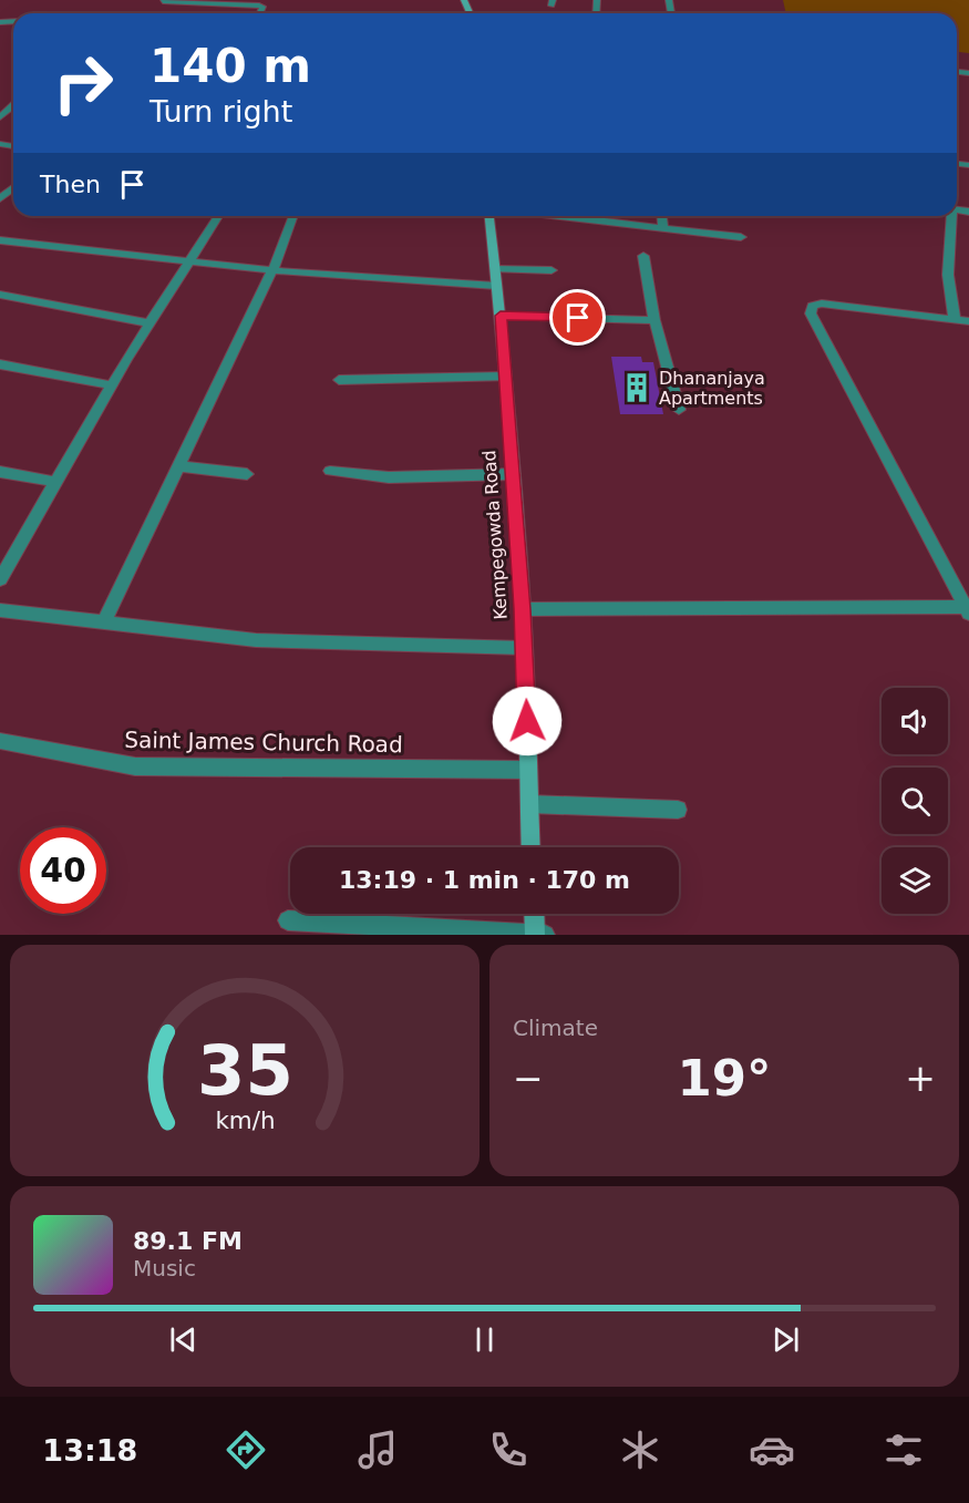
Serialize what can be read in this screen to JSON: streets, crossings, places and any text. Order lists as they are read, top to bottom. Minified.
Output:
{"streets":{"street":["Kempegowda Road","Saint James Church Road"]},"crossings":[["Kempegowda Road","Saint James Church Road"]],"places":{"building":["Dhananjaya Apartments"]},"page":{"turn":["140 m","Turn right"],"then":"Then","limit":"40","trip":"13:19 · 1 min · 170 m","tile":"Climate","heat":["−","19°","+"],"song":["89.1 FM","Music"],"tabs":"13:18","gauge":["35","km/h"]}}
